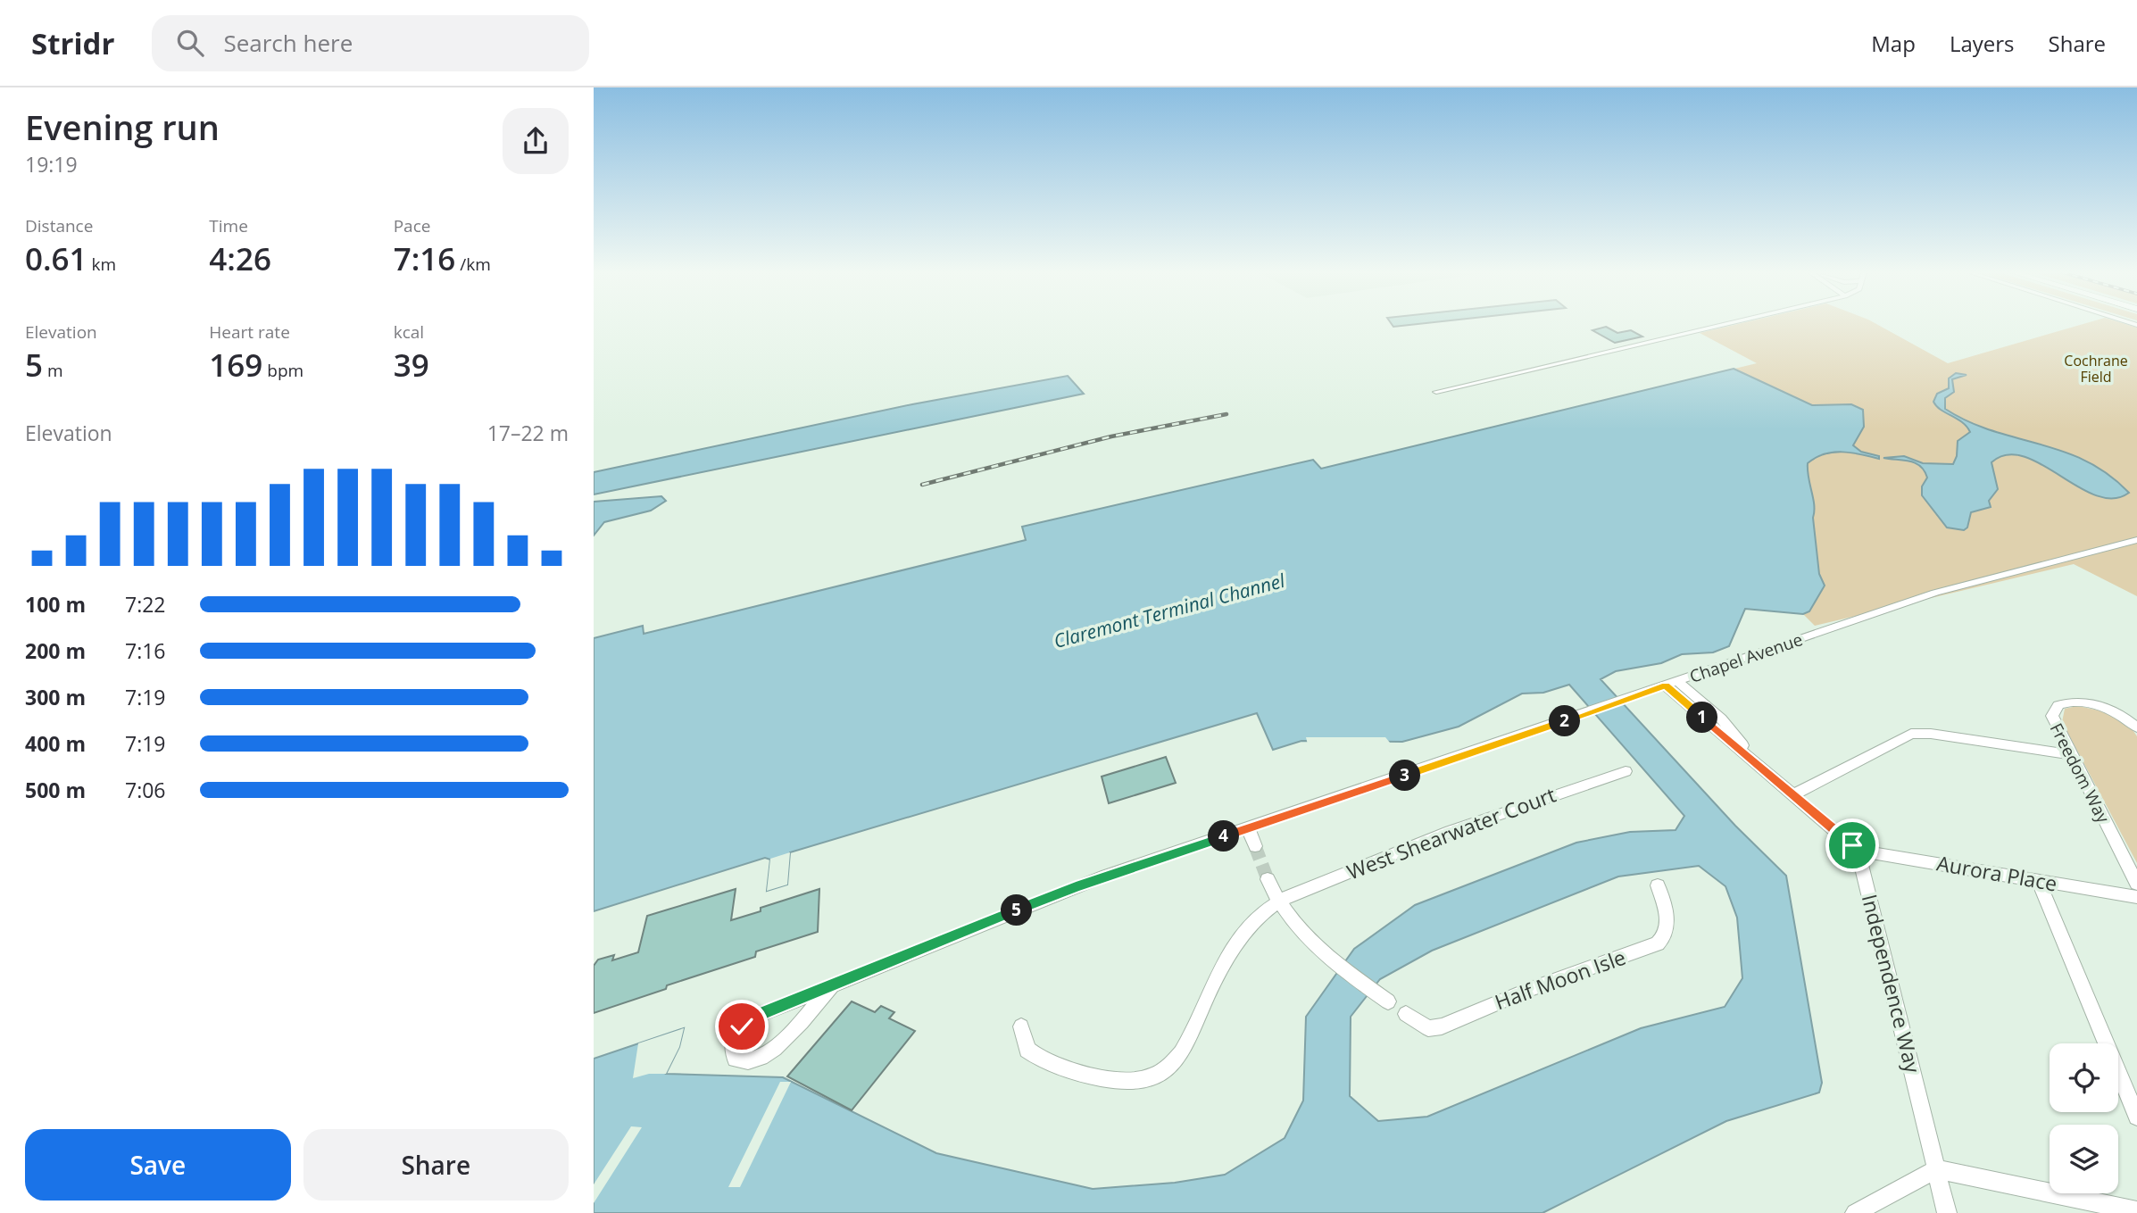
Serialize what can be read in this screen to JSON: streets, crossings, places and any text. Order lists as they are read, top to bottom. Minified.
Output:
{"streets":{"street":["Chapel Avenue","Freedom Way","West Shearwater Court","Aurora Place","Half Moon Isle","Independence Way"]},"crossings":[["Aurora Place","Independence Way"]],"water":["Claremont Terminal Channel"],"parks":["Cochrane Field"],"page":{"header":"Stridr","search":"Search here","nav":["Map","Layers","Share"],"heading":["Evening run","19:19"],"stats":[["Distance","0.61 km"],["Time","4:26"],["Pace","7:16 /km"],["Elevation","5 m"],["Heart rate","169 bpm"],["kcal","39"]],"chart":["Elevation","17–22 m"],"list":[{"name":"100 m","note":"7:22"},{"name":"200 m","note":"7:16"},{"name":"300 m","note":"7:19"},{"name":"400 m","note":"7:19"},{"name":"500 m","note":"7:06"}],"pins":["1","2","3","4","5"],"buttons":["Save","Share"]}}
